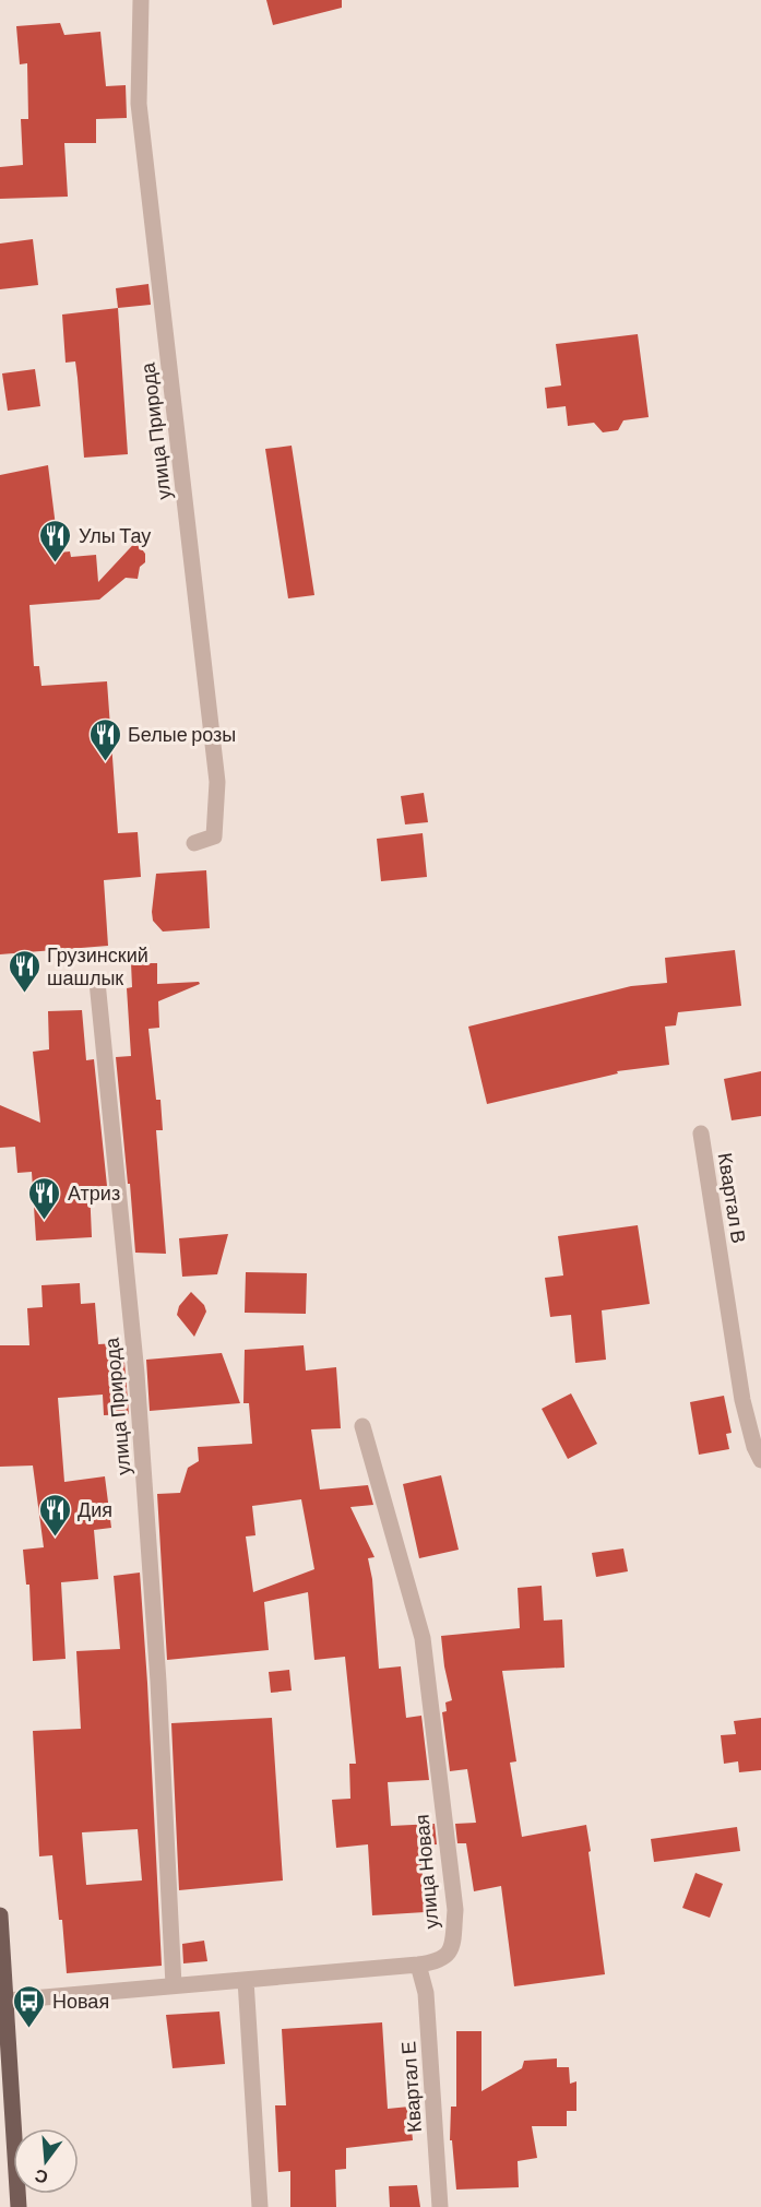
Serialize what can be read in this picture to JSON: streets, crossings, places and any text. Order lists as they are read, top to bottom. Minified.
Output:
{"streets":{"street":["улица Природа","Квартал В","улица Новая","Квартал Е"]},"crossings":[["улица Природа","улица Новая"],["улица Новая","Квартал Е"]],"places":{"restaurant":["Улы Тау","Белые розы","Грузинский шашлык","Атриз","Дия"],"bus stop":["Новая"]},"north":"bottom"}
